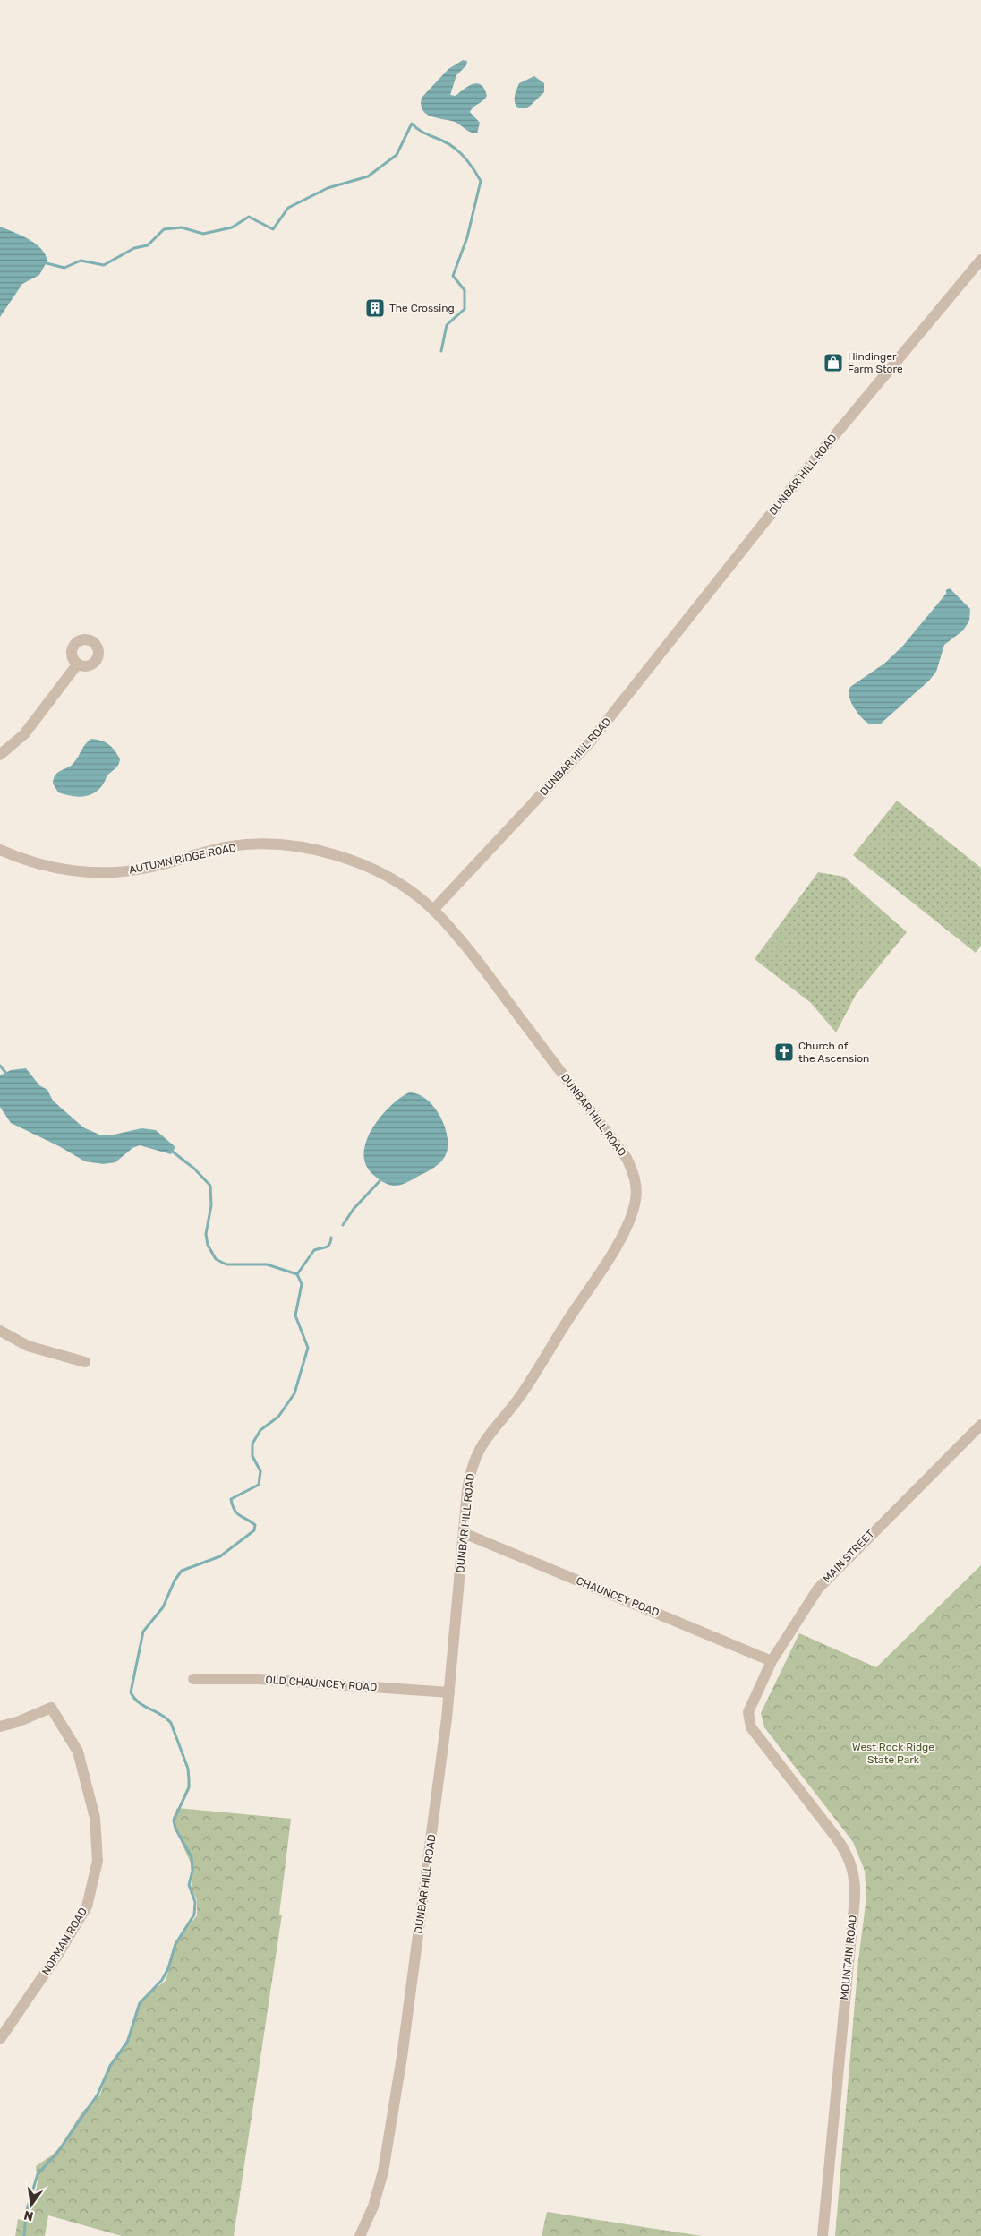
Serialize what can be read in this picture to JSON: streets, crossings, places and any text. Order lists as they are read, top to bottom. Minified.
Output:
{"streets":{"street":["DUNBAR HILL ROAD","AUTUMN RIDGE ROAD","MAIN STREET","CHAUNCEY ROAD","OLD CHAUNCEY ROAD","NORMAN ROAD","MOUNTAIN ROAD"]},"crossings":[["DUNBAR HILL ROAD","AUTUMN RIDGE ROAD"],["DUNBAR HILL ROAD","CHAUNCEY ROAD"],["DUNBAR HILL ROAD","OLD CHAUNCEY ROAD"],["MAIN STREET","CHAUNCEY ROAD"],["MAIN STREET","MOUNTAIN ROAD"]],"parks":["West Rock Ridge State Park"],"places":{"building":["The Crossing"],"shop":["Hindinger Farm Store"],"church":["Church of the Ascension"]},"north":"bottom"}
